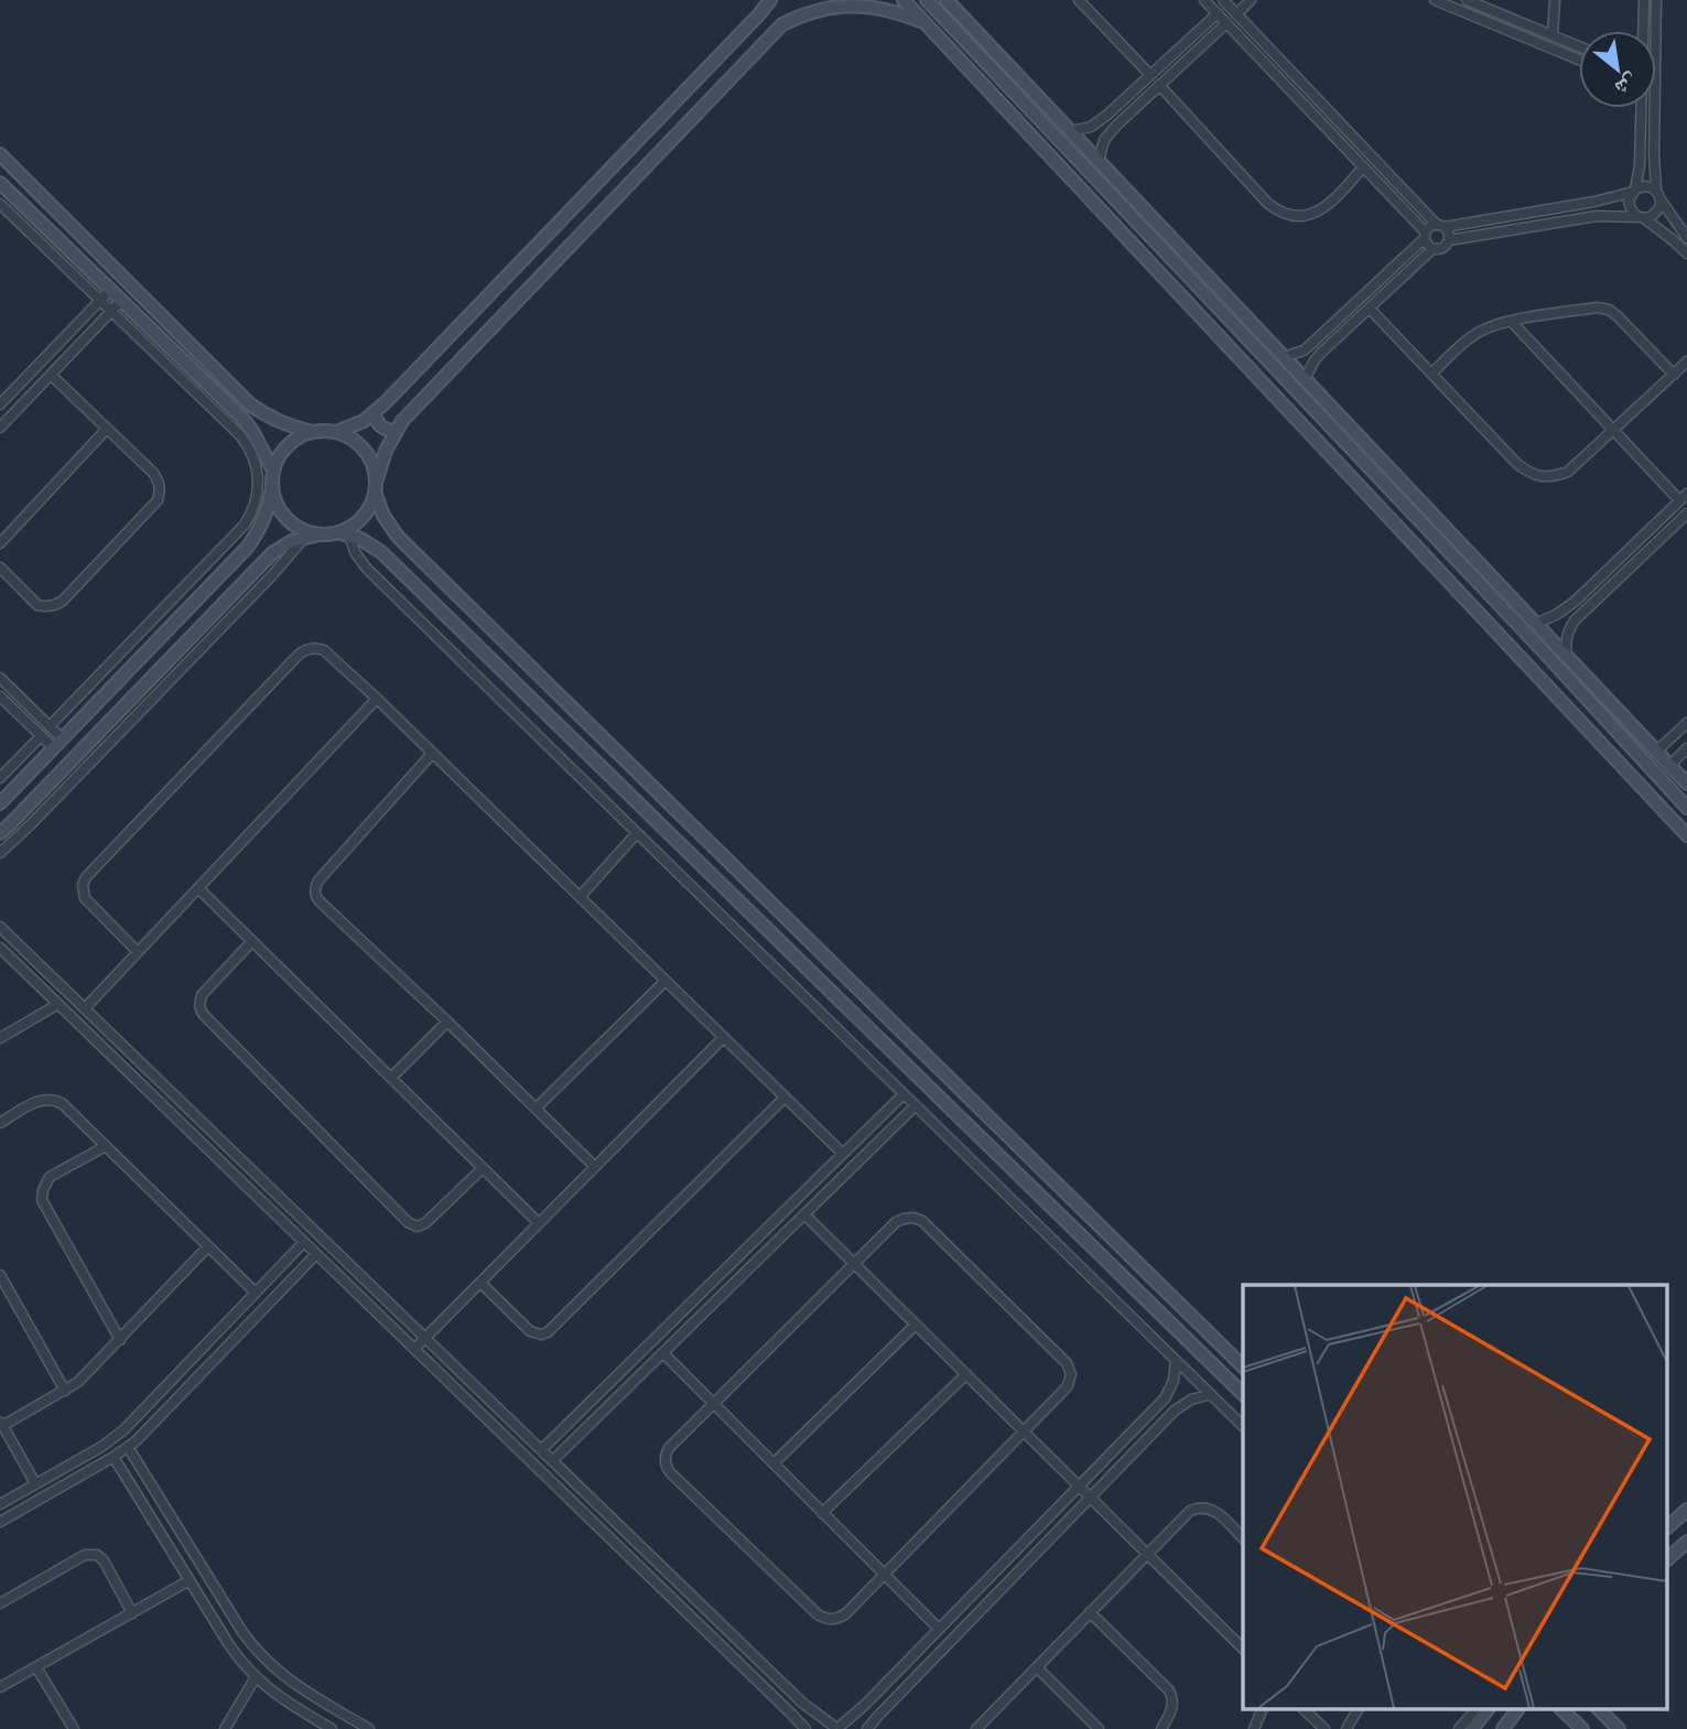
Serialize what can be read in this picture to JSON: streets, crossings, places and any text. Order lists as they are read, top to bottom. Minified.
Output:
{"north":"bottom right"}
